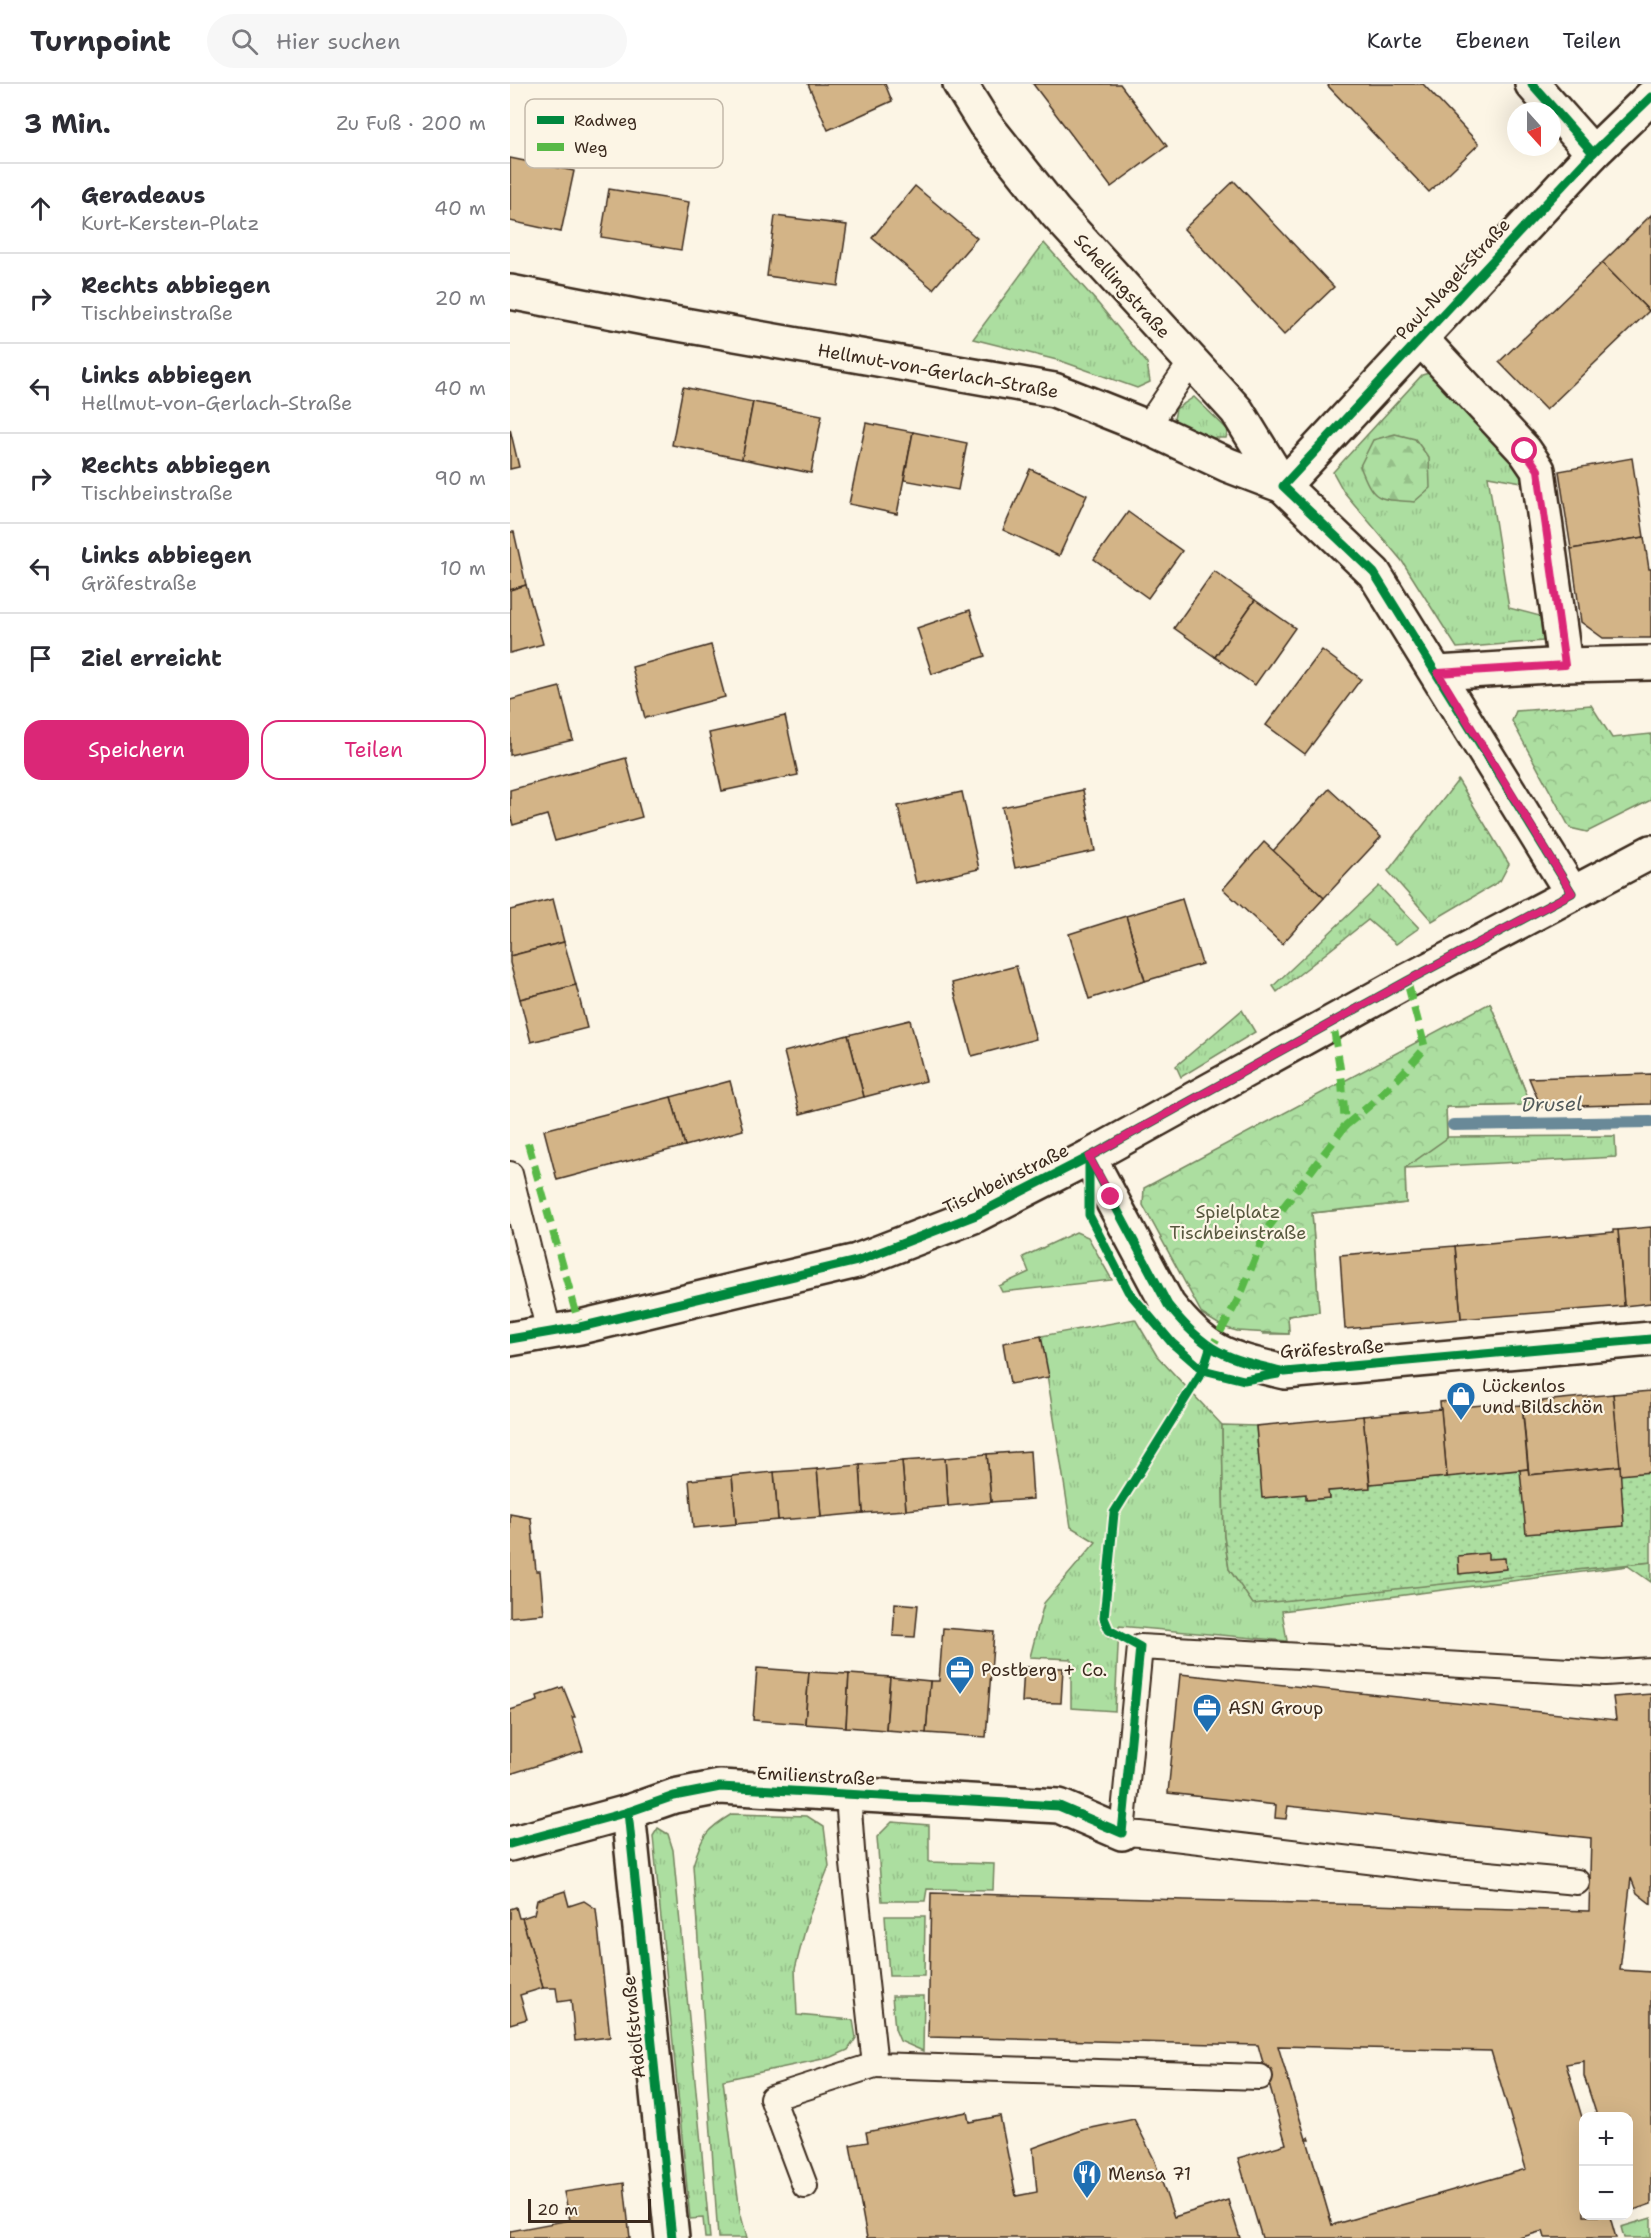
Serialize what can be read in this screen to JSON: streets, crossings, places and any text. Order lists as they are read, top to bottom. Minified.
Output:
{"streets":{"street":["Paul-Nagel-Straße","Schellingstraße","Hellmut-von-Gerlach-Straße","Tischbeinstraße","Gräfestraße","Emilienstraße","Adolfstraße"]},"crossings":[["Paul-Nagel-Straße","Schellingstraße"],["Paul-Nagel-Straße","Hellmut-von-Gerlach-Straße"],["Schellingstraße","Hellmut-von-Gerlach-Straße"],["Hellmut-von-Gerlach-Straße","Tischbeinstraße"],["Tischbeinstraße","Gräfestraße"],["Emilienstraße","Adolfstraße"]],"water":["Drusel"],"parks":["Spielplatz Tischbeinstraße"],"places":{"shop":["Lückenlos und Bildschön"],"office":["Postberg + Co.","ASN Group"],"restaurant":["Mensa 71"]},"legend":["Radweg","Weg"],"scale_bar":"20 m","north":"bottom","page":{"header":"Turnpoint","search":"Hier suchen","nav":["Karte","Ebenen","Teilen"],"heading":["3 Min.","Zu Fuß · 200 m"],"list":[["Geradeaus","Kurt-Kersten-Platz","40 m"],["Rechts abbiegen","Tischbeinstraße","20 m"],["Links abbiegen","Hellmut-von-Gerlach-Straße","40 m"],["Rechts abbiegen","Tischbeinstraße","90 m"],["Links abbiegen","Gräfestraße","10 m"],"Ziel erreicht"],"buttons":["Speichern","Teilen"],"map_buttons":["+","−"],"scale":"20 m"}}
